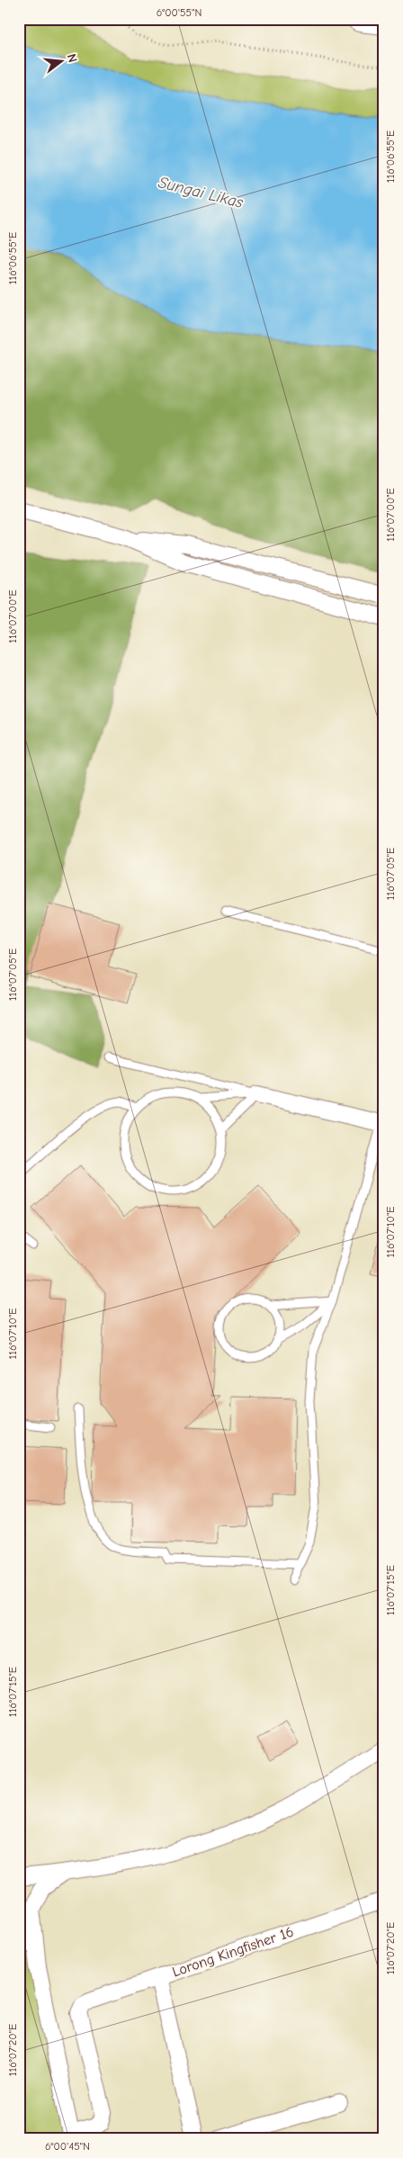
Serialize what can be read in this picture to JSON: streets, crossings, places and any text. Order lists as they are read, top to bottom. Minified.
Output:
{"streets":{"street":["Lorong Kingfisher 16"]},"water":["Sungai Likas"],"north":"right","coordinates":["6°00'55\"N","116°06'55\"E","116°07'00\"E","116°07'05\"E","116°07'10\"E","116°07'15\"E","116°07'20\"E","6°00'45\"N"]}
